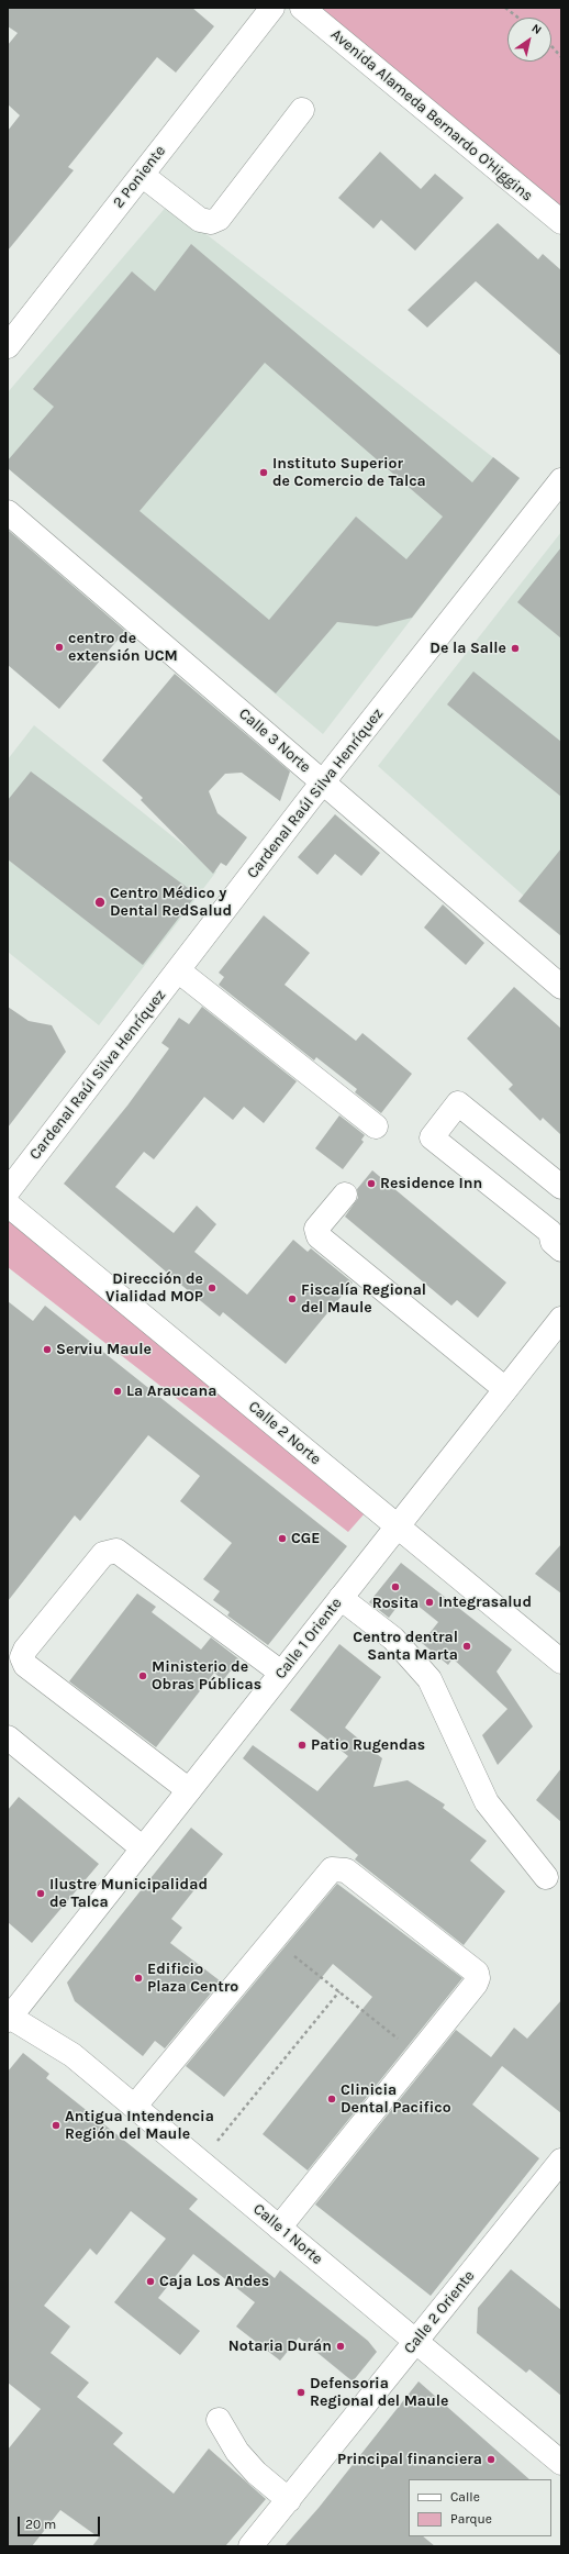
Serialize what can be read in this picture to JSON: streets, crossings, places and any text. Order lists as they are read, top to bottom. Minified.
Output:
{"streets":{"main road":["Avenida Alameda Bernardo O'Higgins","2 Poniente","Calle 3 Norte","Cardenal Raúl Silva Henríquez","Calle 2 Norte","Calle 1 Oriente","Calle 1 Norte","Calle 2 Oriente"]},"crossings":[["Calle 3 Norte","Cardenal Raúl Silva Henríquez"],["Calle 2 Norte","Calle 1 Oriente"],["Calle 1 Oriente","Calle 1 Norte"],["Calle 1 Norte","Calle 2 Oriente"]],"places":["Instituto Superior de Comercio de Talca","centro de extensión UCM","De la Salle","Centro Médico y Dental RedSalud","Residence Inn","Dirección de Vialidad MOP","Fiscalía Regional del Maule","Serviu Maule","La Araucana","CGE","Rosita","Integrasalud","Centro dentral Santa Marta","Ministerio de Obras Públicas","Patio Rugendas","Ilustre Municipalidad de Talca","Edificio Plaza Centro","Clinicia Dental Pacifico","Antigua Intendencia Región del Maule","Caja Los Andes","Notaria Durán","Defensoria Regional del Maule","Principal financiera"],"legend":["Calle","Parque"],"scale_bar":"20 m","north":"top right"}
